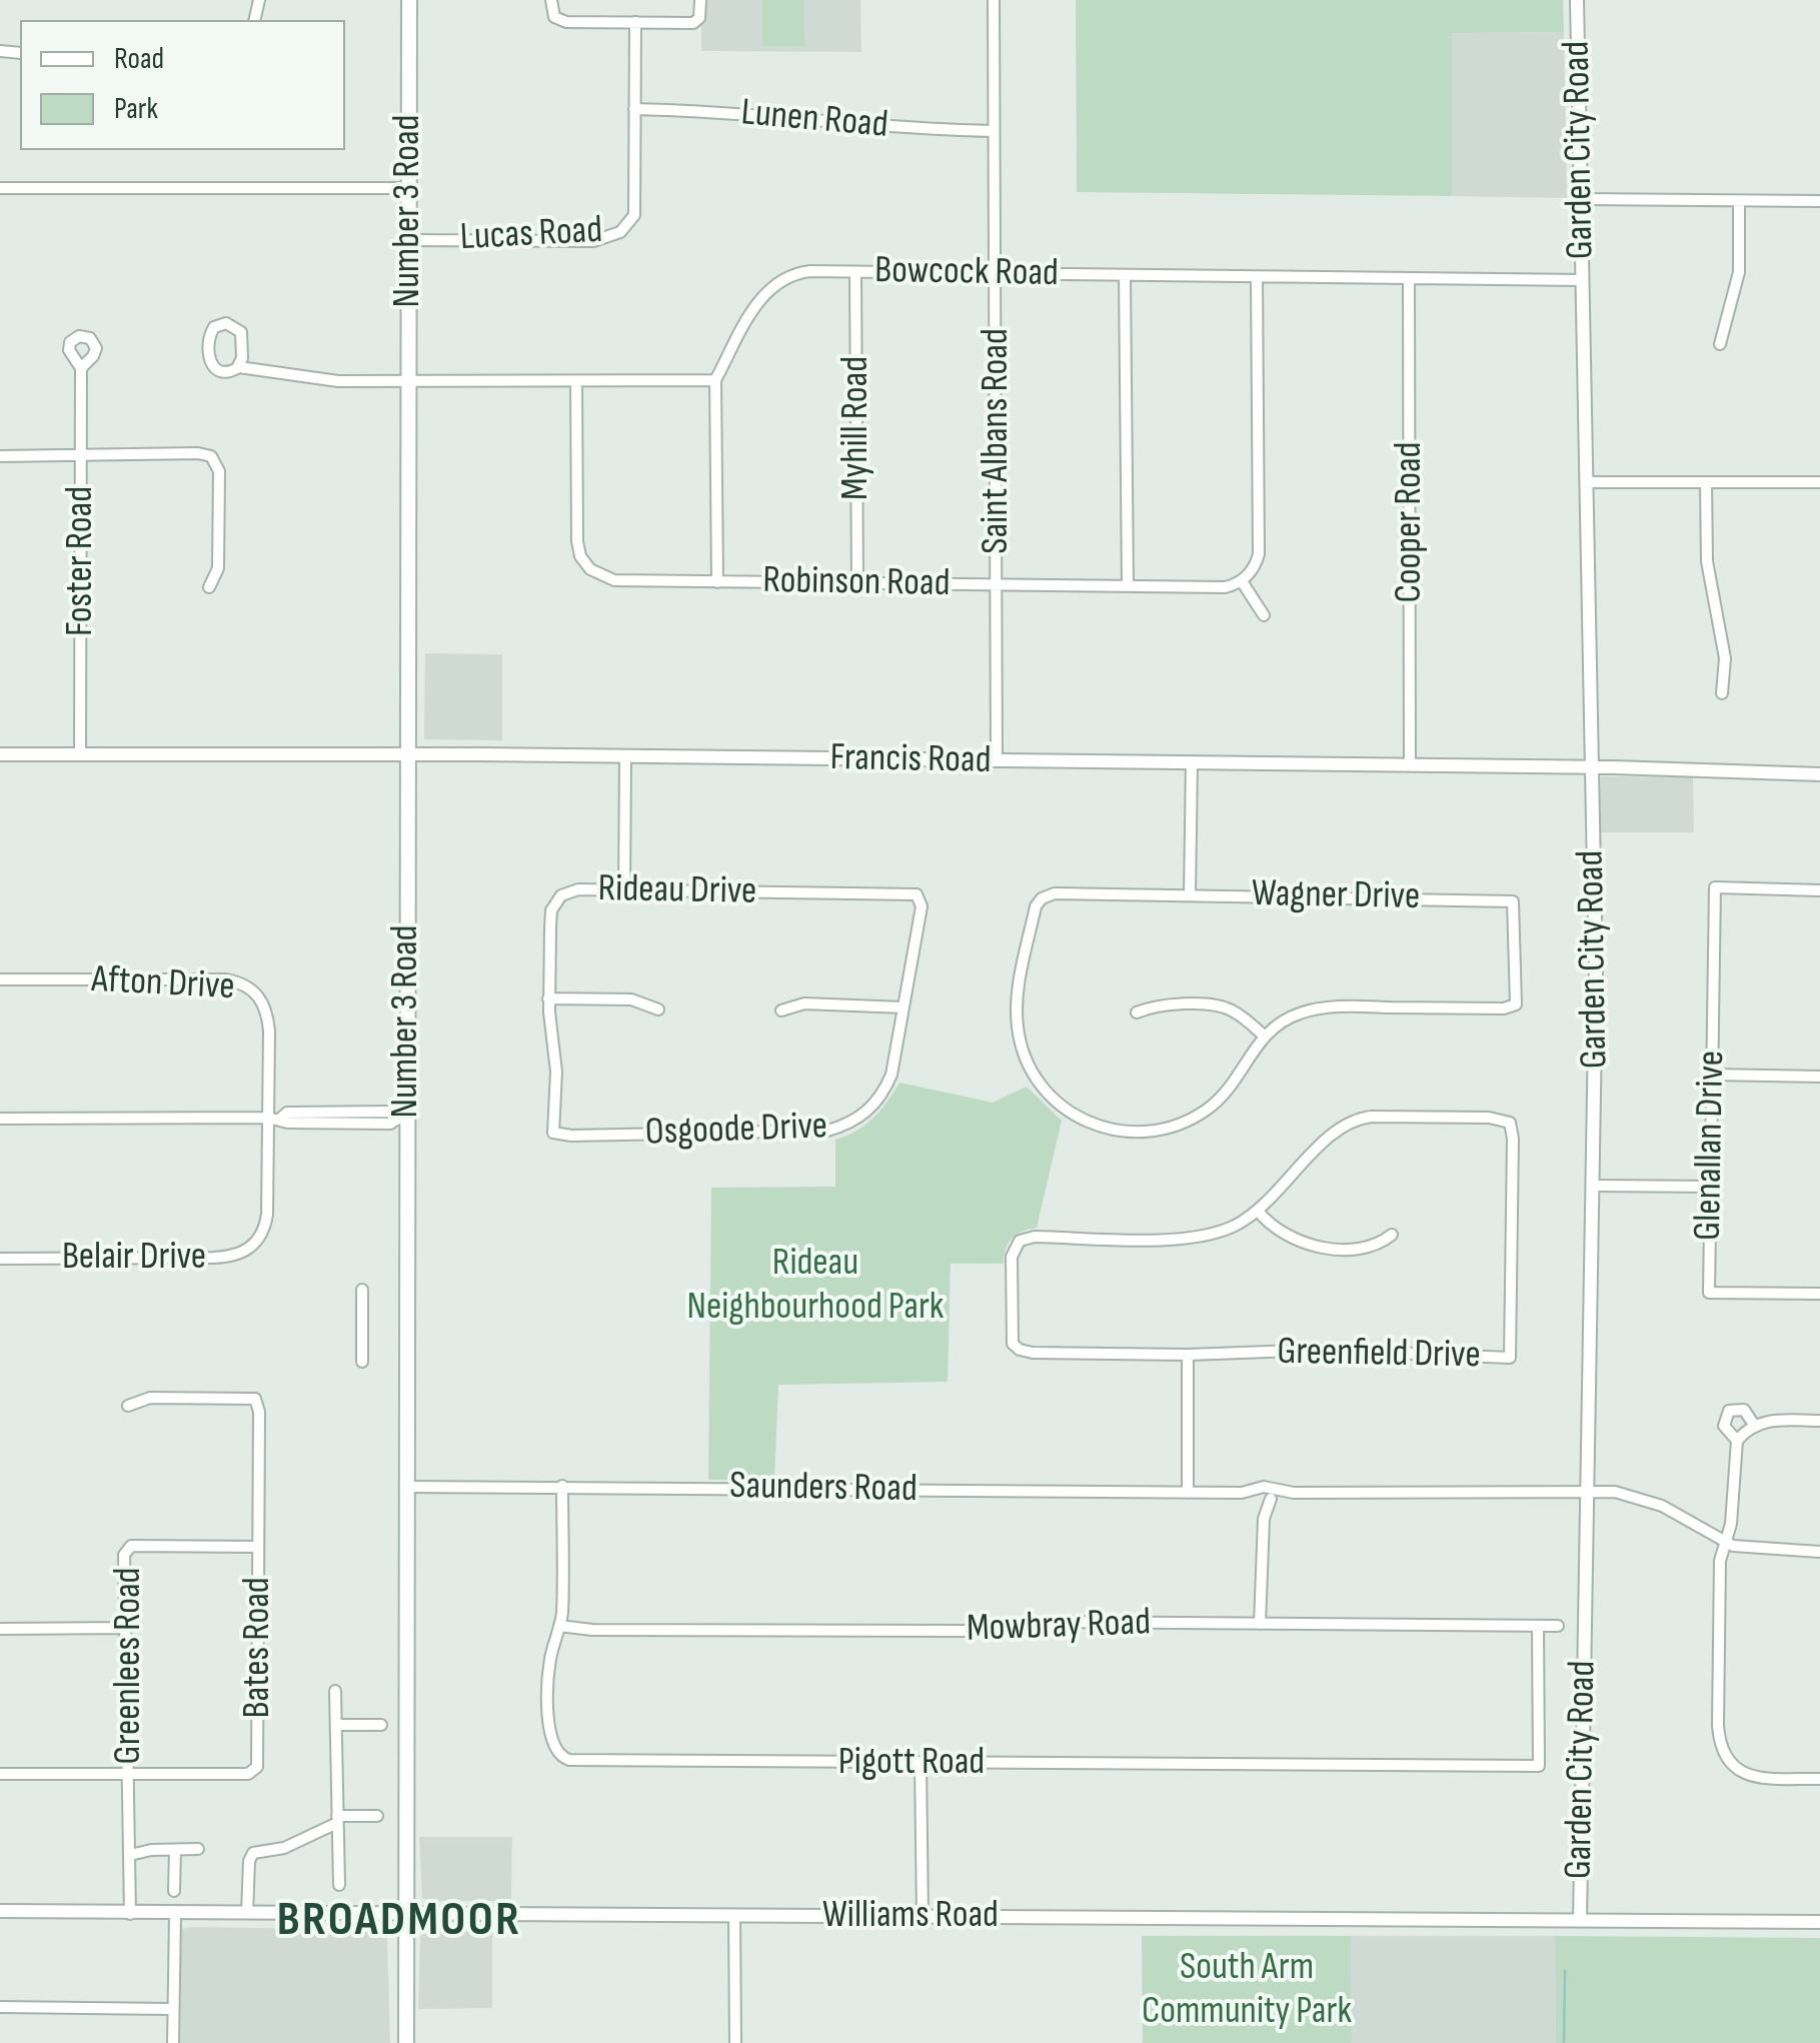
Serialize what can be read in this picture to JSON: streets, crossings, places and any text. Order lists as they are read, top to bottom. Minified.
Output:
{"streets":{"main road":["Number 3 Road"],"street":["Lunen Road","Garden City Road","Lucas Road","Bowcock Road","Myhill Road","Saint Albans Road","Cooper Road","Foster Road","Robinson Road","Francis Road","Rideau Drive","Wagner Drive","Afton Drive","Osgoode Drive","Glenallan Drive","Belair Drive","Greenfield Drive","Saunders Road","Mowbray Road","Bates Road","Greenlees Road","Pigott Road","Williams Road"]},"crossings":[["Lunen Road","Lucas Road"],["Lunen Road","Saint Albans Road"],["Garden City Road","Bowcock Road"],["Garden City Road","Francis Road"],["Garden City Road","Saunders Road"],["Garden City Road","Mowbray Road"],["Garden City Road","Pigott Road"],["Garden City Road","Williams Road"],["Number 3 Road","Lucas Road"],["Number 3 Road","Francis Road"],["Number 3 Road","Saunders Road"],["Number 3 Road","Williams Road"],["Bowcock Road","Myhill Road"],["Bowcock Road","Saint Albans Road"],["Bowcock Road","Cooper Road"],["Myhill Road","Robinson Road"],["Saint Albans Road","Robinson Road"],["Saint Albans Road","Francis Road"],["Cooper Road","Francis Road"],["Foster Road","Francis Road"],["Rideau Drive","Osgoode Drive"],["Afton Drive","Belair Drive"],["Saunders Road","Pigott Road"],["Mowbray Road","Pigott Road"],["Bates Road","Greenlees Road"],["Greenlees Road","Williams Road"]],"districts":["BROADMOOR"],"parks":["Rideau Neighbourhood Park","South Arm Community Park"],"legend":["Road","Park"]}
